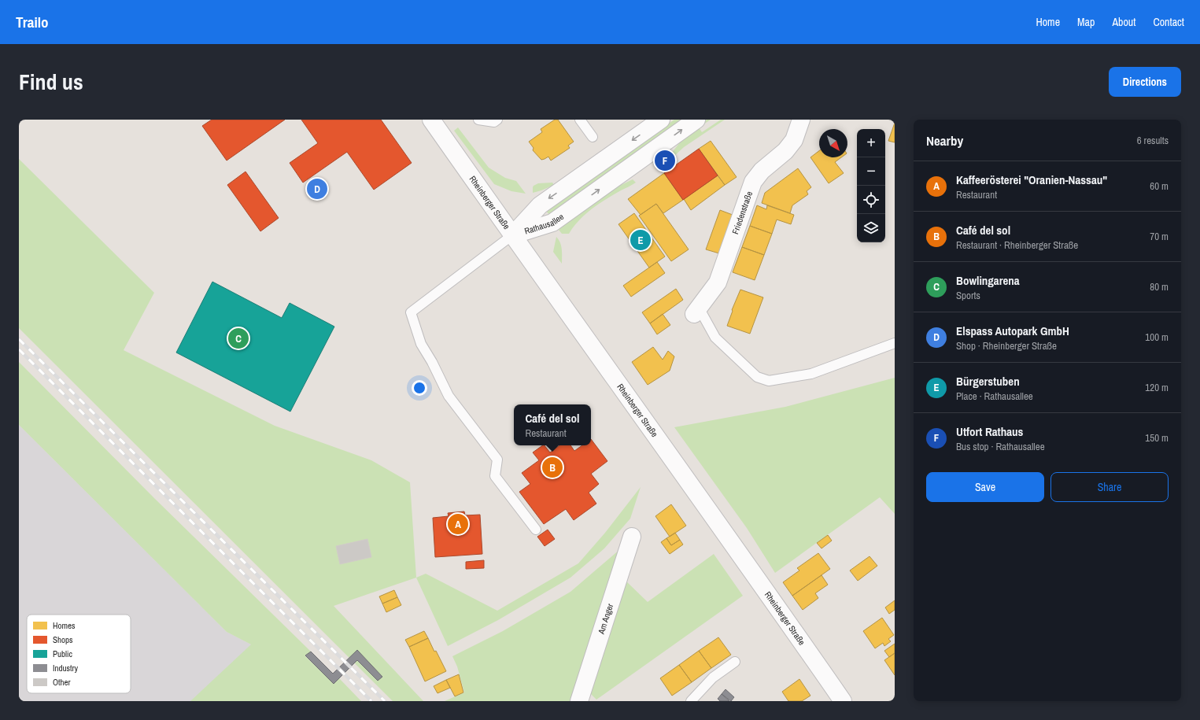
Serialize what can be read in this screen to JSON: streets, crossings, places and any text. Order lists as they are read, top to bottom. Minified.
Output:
{"streets":{"street":["Rheinberger Straße","Friedenstraße","Rathausallee","Am Anger"]},"crossings":[["Rheinberger Straße","Rathausallee"]],"legend":["Homes","Shops","Public","Industry","Other"],"north":"bottom right","page":{"header":"Trailo","nav":["Home","Map","About","Contact"],"title":"Find us","buttons":["Directions",["Save","Share"]],"heading":["Nearby","6 results"],"map_buttons":["+","−"],"pins":["F","D","E","C","B","A"],"list":[{"mark":"A","name":"Kaffeerösterei \"Oranien-Nassau\"","note":"Restaurant","value":"60 m"},{"mark":"B","name":"Café del sol","note":"Restaurant · Rheinberger Straße","value":"70 m"},{"mark":"C","name":"Bowlingarena","note":"Sports","value":"80 m"},{"mark":"D","name":"Elspass Autopark GmbH","note":"Shop · Rheinberger Straße","value":"100 m"},{"mark":"E","name":"Bürgerstuben","note":"Place · Rathausallee","value":"120 m"},{"mark":"F","name":"Utfort Rathaus","note":"Bus stop · Rathausallee","value":"150 m"}],"popup":["Café del sol","Restaurant"]}}
